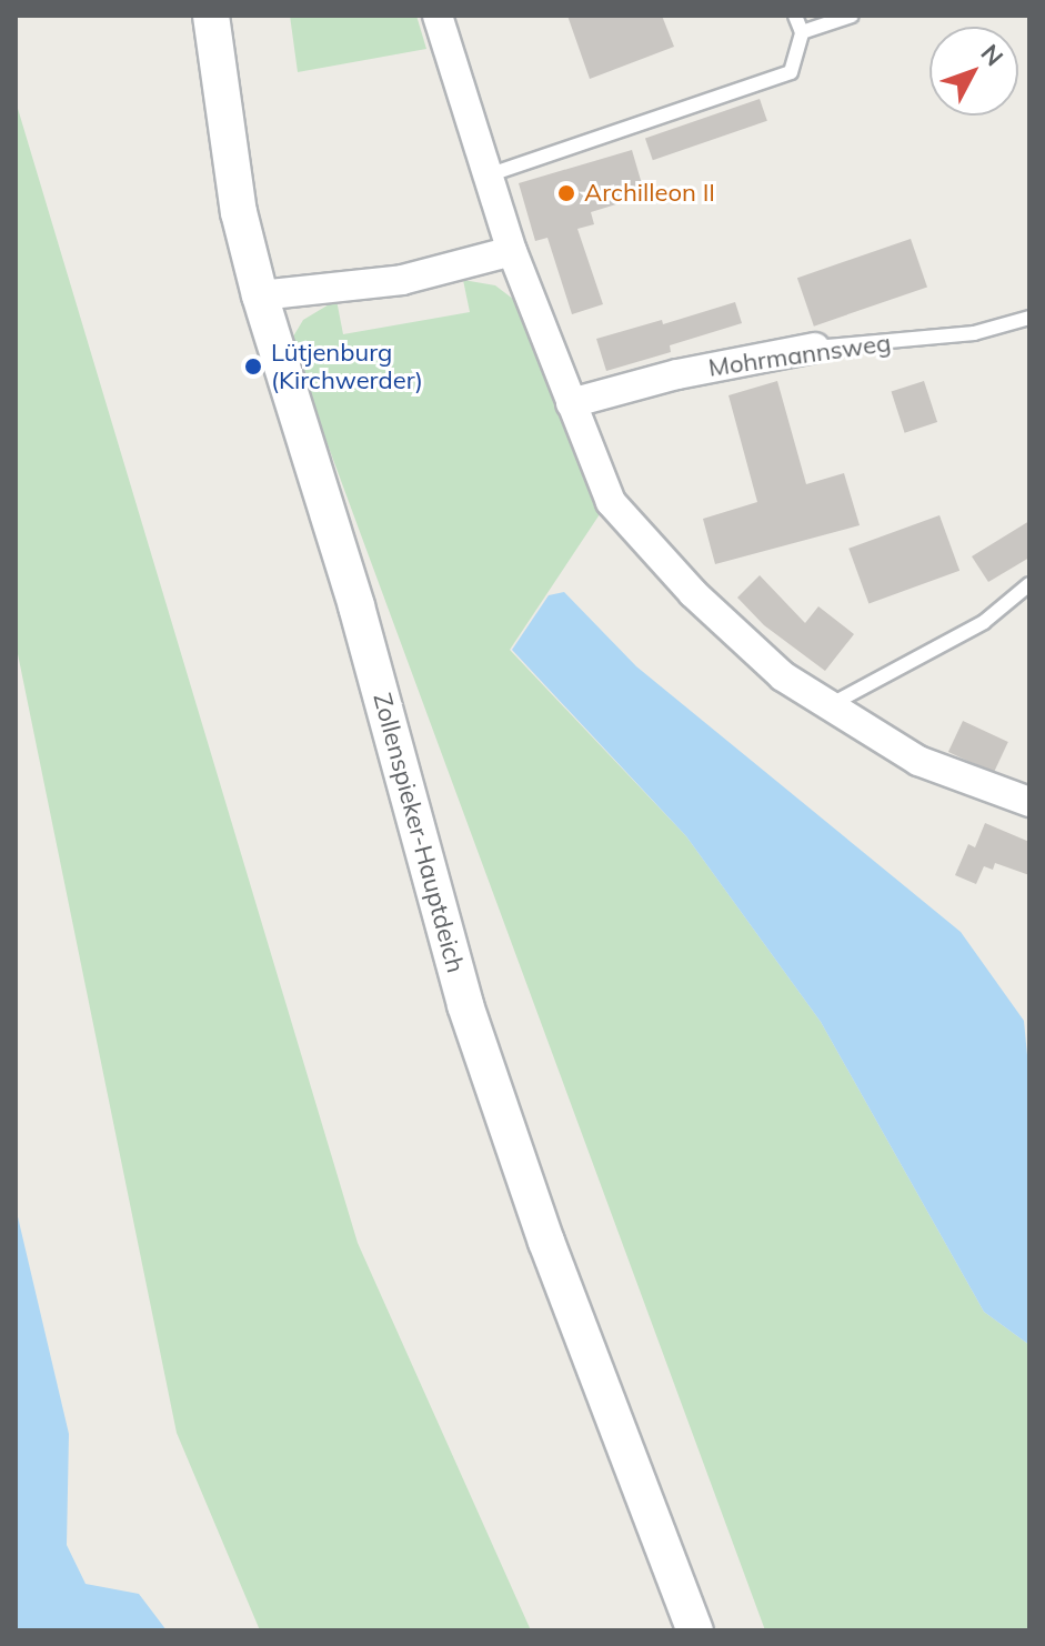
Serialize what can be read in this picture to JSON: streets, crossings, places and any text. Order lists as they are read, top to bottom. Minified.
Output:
{"streets":{"street":["Mohrmannsweg","Zollenspieker-Hauptdeich"]},"places":["Archilleon II","Lütjenburg (Kirchwerder)"],"north":"top right"}
